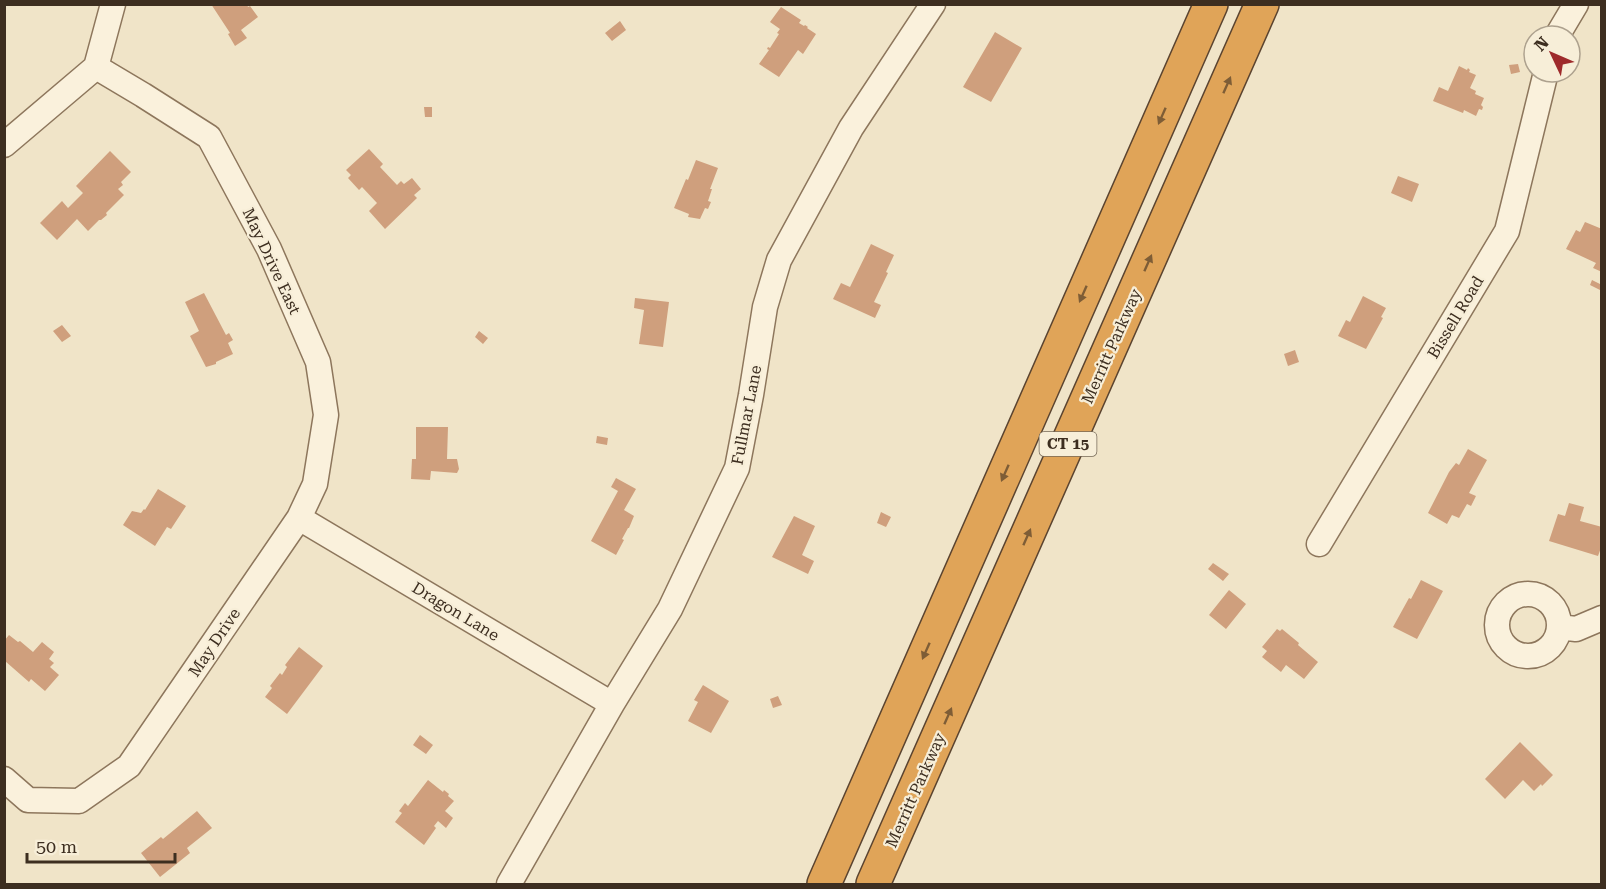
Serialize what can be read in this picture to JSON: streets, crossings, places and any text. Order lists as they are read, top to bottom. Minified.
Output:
{"streets":{"highway":["Merritt Parkway","CT 15"],"street":["May Drive East","Bissell Road","Fullmar Lane","Dragon Lane","May Drive"]},"crossings":[["May Drive East","Dragon Lane"],["May Drive East","May Drive"],["Fullmar Lane","Dragon Lane"],["Dragon Lane","May Drive"]],"scale_bar":"50 m","north":"top left"}
